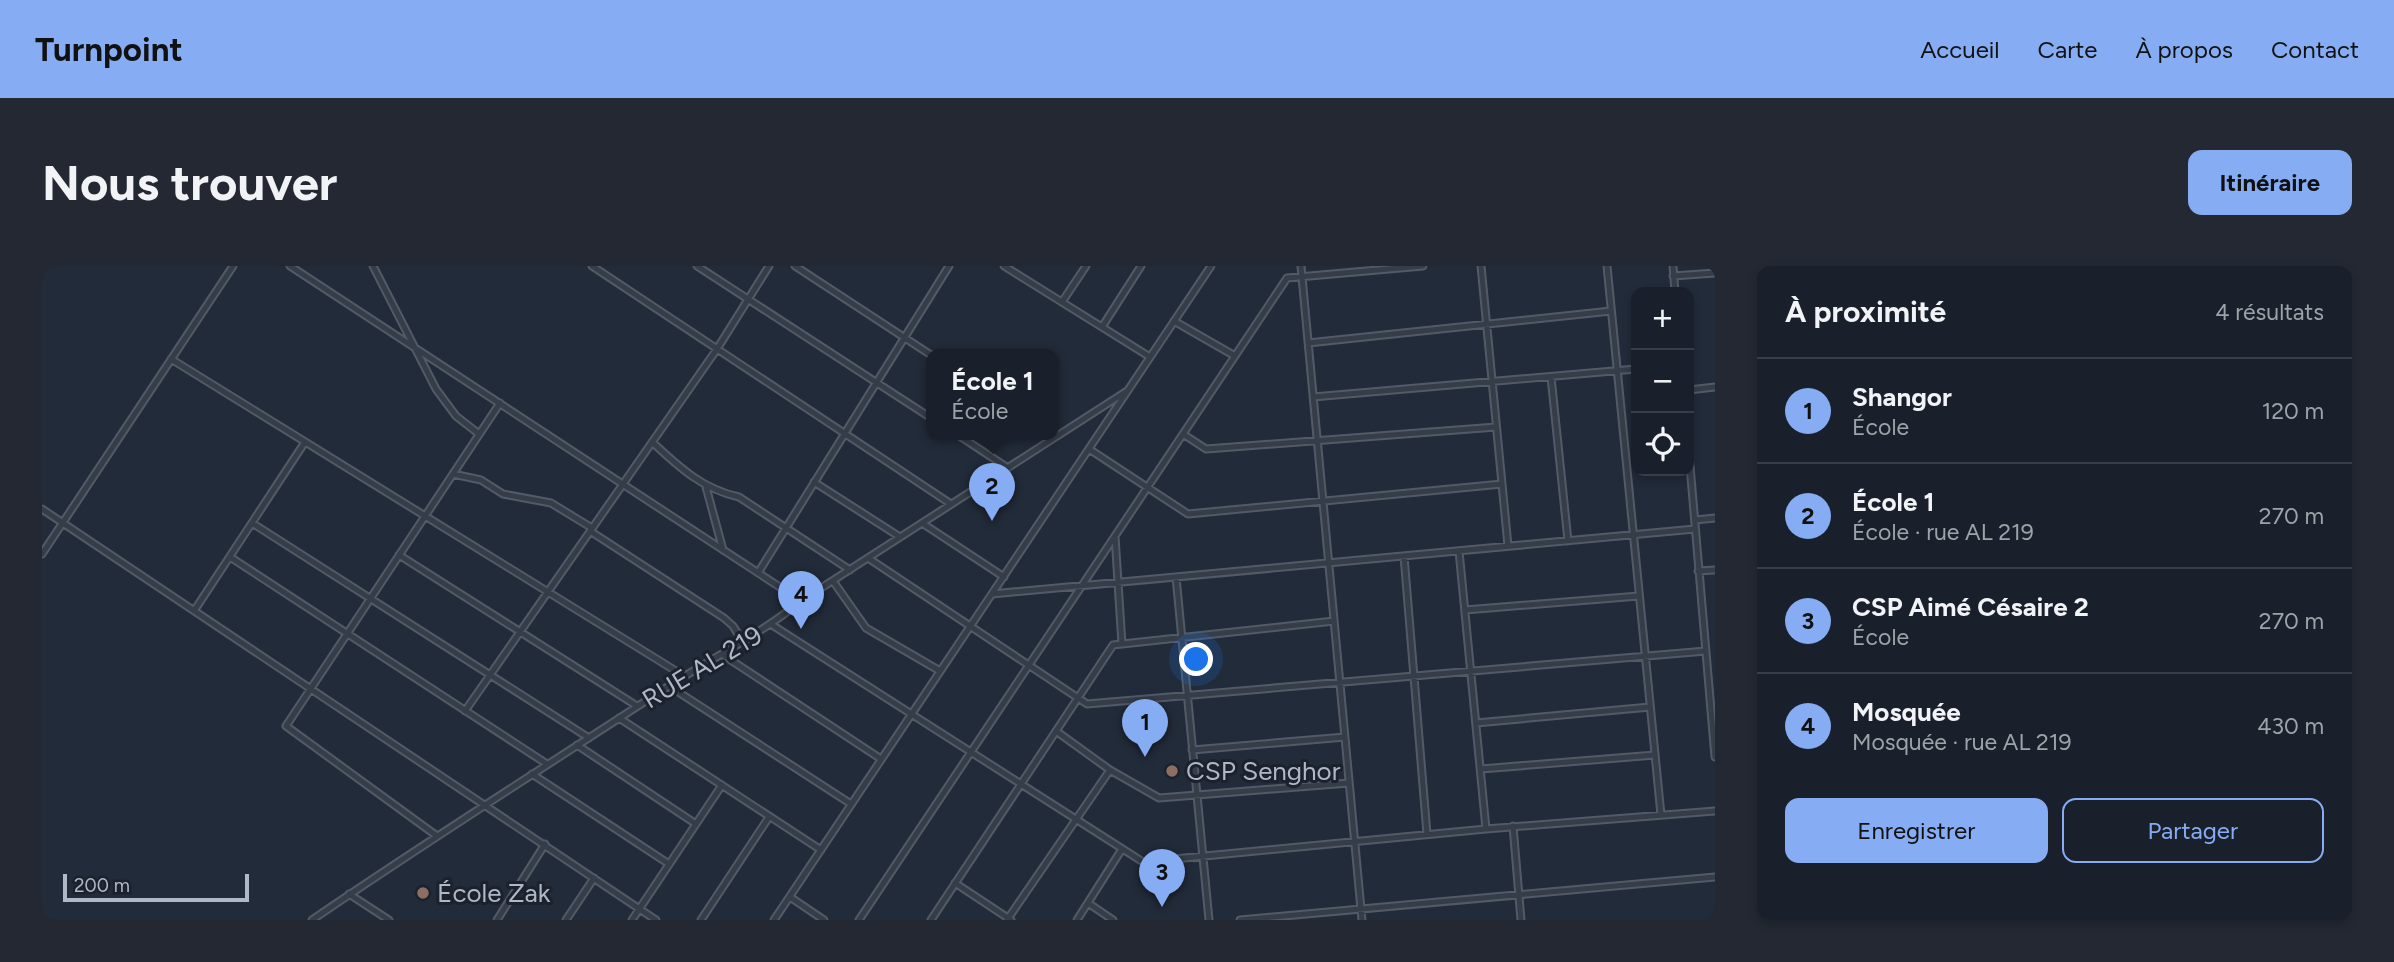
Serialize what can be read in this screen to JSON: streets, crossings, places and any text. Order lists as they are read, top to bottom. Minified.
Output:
{"streets":{"street":["RUE AL 219"]},"places":["CSP Senghor","École Zak"],"scale_bar":"200 m","page":{"header":"Turnpoint","nav":["Accueil","Carte","À propos","Contact"],"buttons":["Itinéraire",["Enregistrer","Partager"]],"title":"Nous trouver","heading":["À proximité","4 résultats"],"map_buttons":["+","−"],"popup":["École 1","École"],"list":[{"mark":"1","name":"Shangor","note":"École","value":"120 m"},{"mark":"2","name":"École 1","note":"École · rue AL 219","value":"270 m"},{"mark":"3","name":"CSP Aimé Césaire 2","note":"École","value":"270 m"},{"mark":"4","name":"Mosquée","note":"Mosquée · rue AL 219","value":"430 m"}],"pins":["2","4","1","3"],"scale":"200 m"}}
